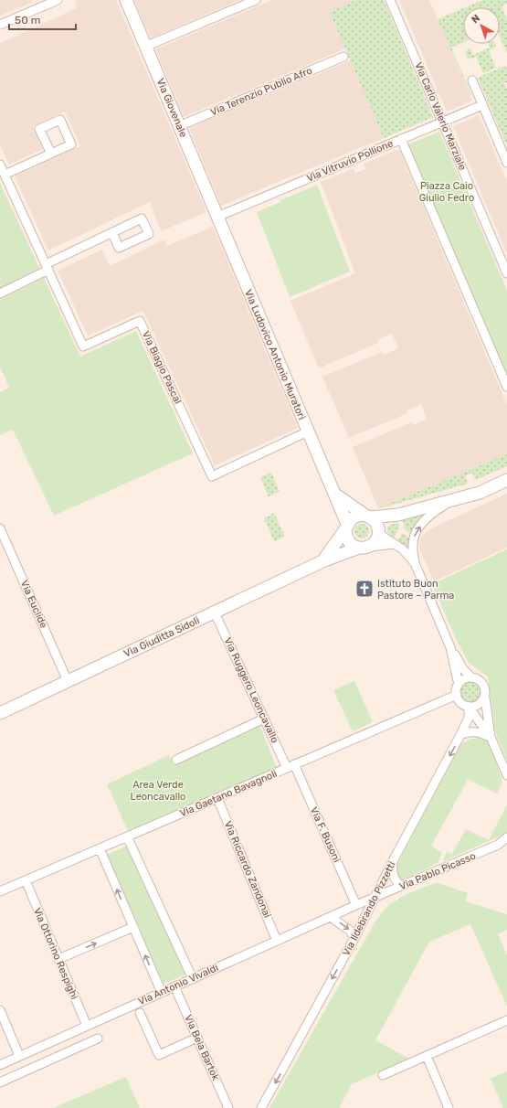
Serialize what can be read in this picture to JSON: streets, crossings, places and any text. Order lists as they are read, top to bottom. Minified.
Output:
{"streets":{"street":["Via Terenzio Publio Afro","Via Giovenale","Via Carlo Valerio Marziale","Via Vitruvio Pollione","Via Ludovico Antonio Muratori","Via Biagio Pascal","Via Euclide","Via Giuditta Sidoli","Via Ruggero Leoncavallo","Via Gaetano Bavagnoli","Via F. Busoni","Via Riccardo Zandonai","Via Pablo Picasso","Via Ildebrando Pizzetti","Via Ottorino Respighi","Via Antonio Vivaldi","Via Bela Bartok"]},"crossings":[["Via Terenzio Publio Afro","Via Giovenale"],["Via Giovenale","Via Vitruvio Pollione"],["Via Giovenale","Via Ludovico Antonio Muratori"],["Via Carlo Valerio Marziale","Via Vitruvio Pollione"],["Via Vitruvio Pollione","Via Ludovico Antonio Muratori"],["Via Ludovico Antonio Muratori","Via Biagio Pascal"],["Via Ludovico Antonio Muratori","Via Giuditta Sidoli"],["Via Euclide","Via Giuditta Sidoli"],["Via Giuditta Sidoli","Via Ruggero Leoncavallo"],["Via Ruggero Leoncavallo","Via Gaetano Bavagnoli"],["Via Ruggero Leoncavallo","Via F. Busoni"],["Via Gaetano Bavagnoli","Via F. Busoni"],["Via Gaetano Bavagnoli","Via Riccardo Zandonai"],["Via Gaetano Bavagnoli","Via Ildebrando Pizzetti"],["Via Gaetano Bavagnoli","Via Ottorino Respighi"],["Via F. Busoni","Via Pablo Picasso"],["Via F. Busoni","Via Antonio Vivaldi"],["Via Riccardo Zandonai","Via Antonio Vivaldi"],["Via Pablo Picasso","Via Ildebrando Pizzetti"],["Via Pablo Picasso","Via Antonio Vivaldi"],["Via Ottorino Respighi","Via Antonio Vivaldi"],["Via Antonio Vivaldi","Via Bela Bartok"]],"one_way":["Via Ildebrando Pizzetti"],"parks":["Piazza Caio Giulio Fedro","Area Verde Leoncavallo"],"places":{"church":["Istituto Buon Pastore – Parma"]},"scale_bar":"50 m","north":"top left"}
